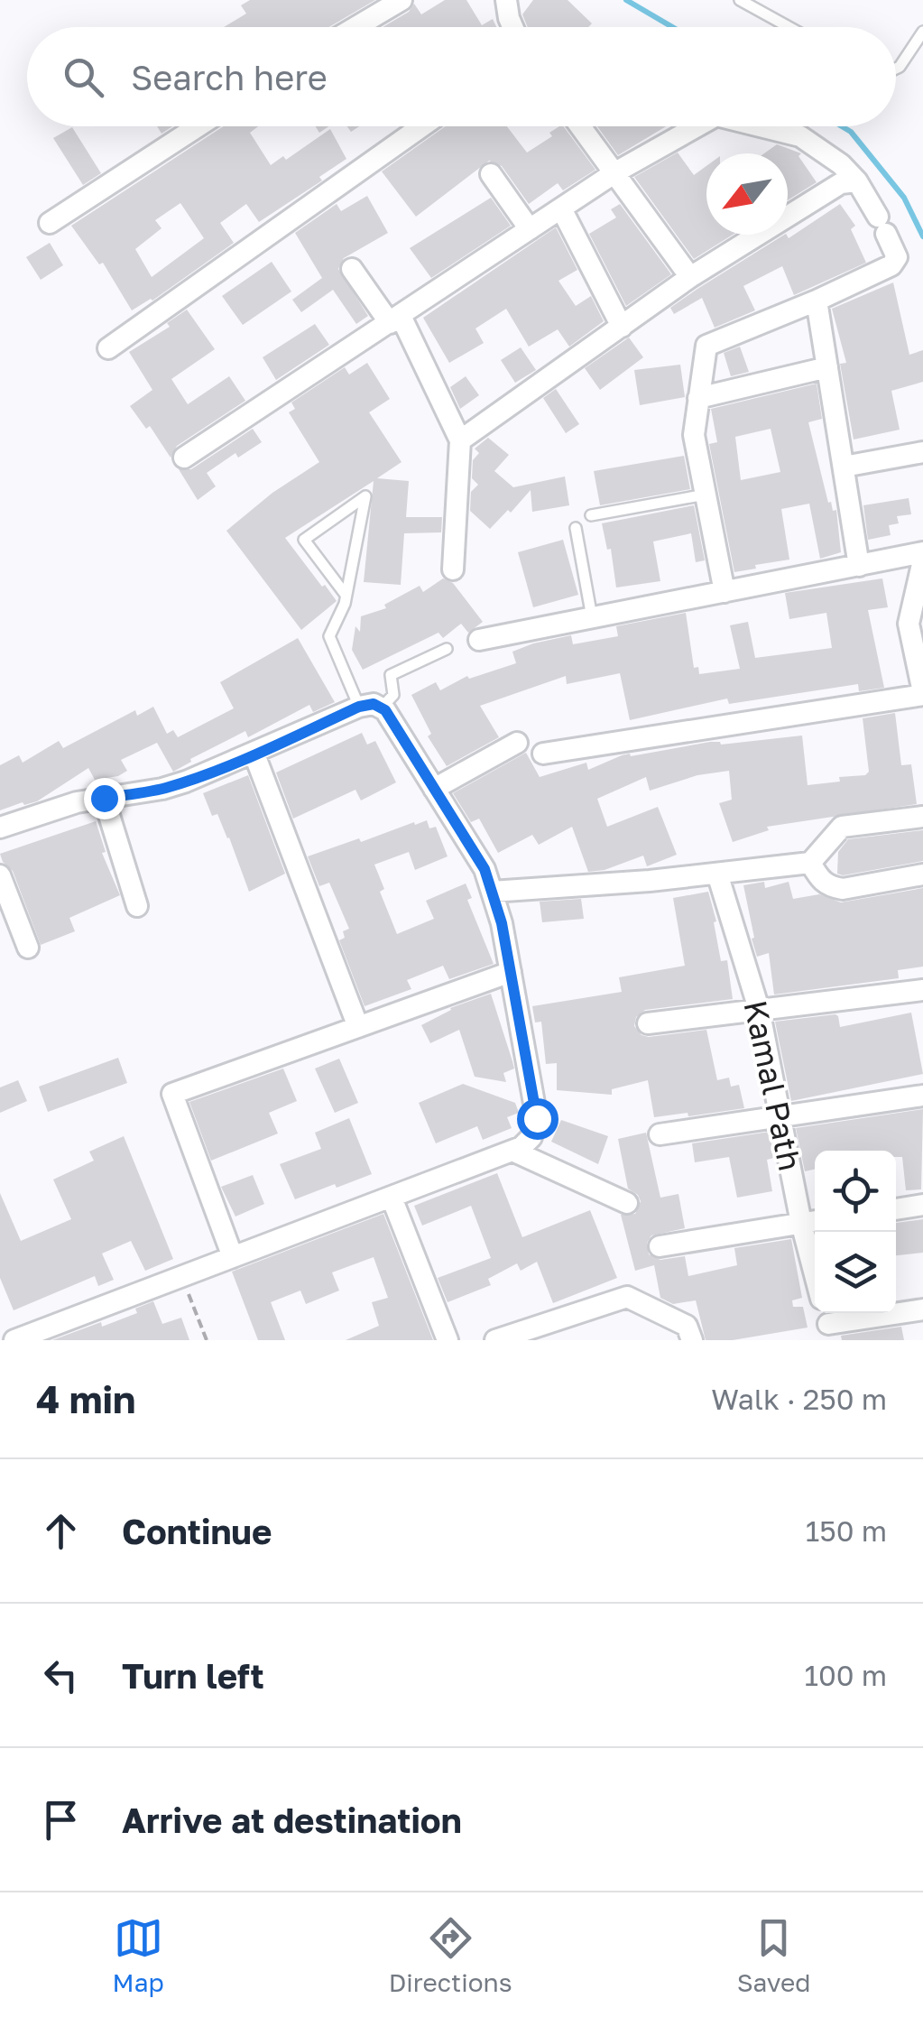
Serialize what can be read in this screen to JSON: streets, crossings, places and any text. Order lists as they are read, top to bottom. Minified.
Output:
{"streets":{"street":["Kamal Path"]},"north":"bottom left","page":{"search":"Search here","heading":["4 min","Walk · 250 m"],"list":[["Continue","150 m"],["Turn left","100 m"],"Arrive at destination"],"nav":["Map","Directions","Saved"]}}
